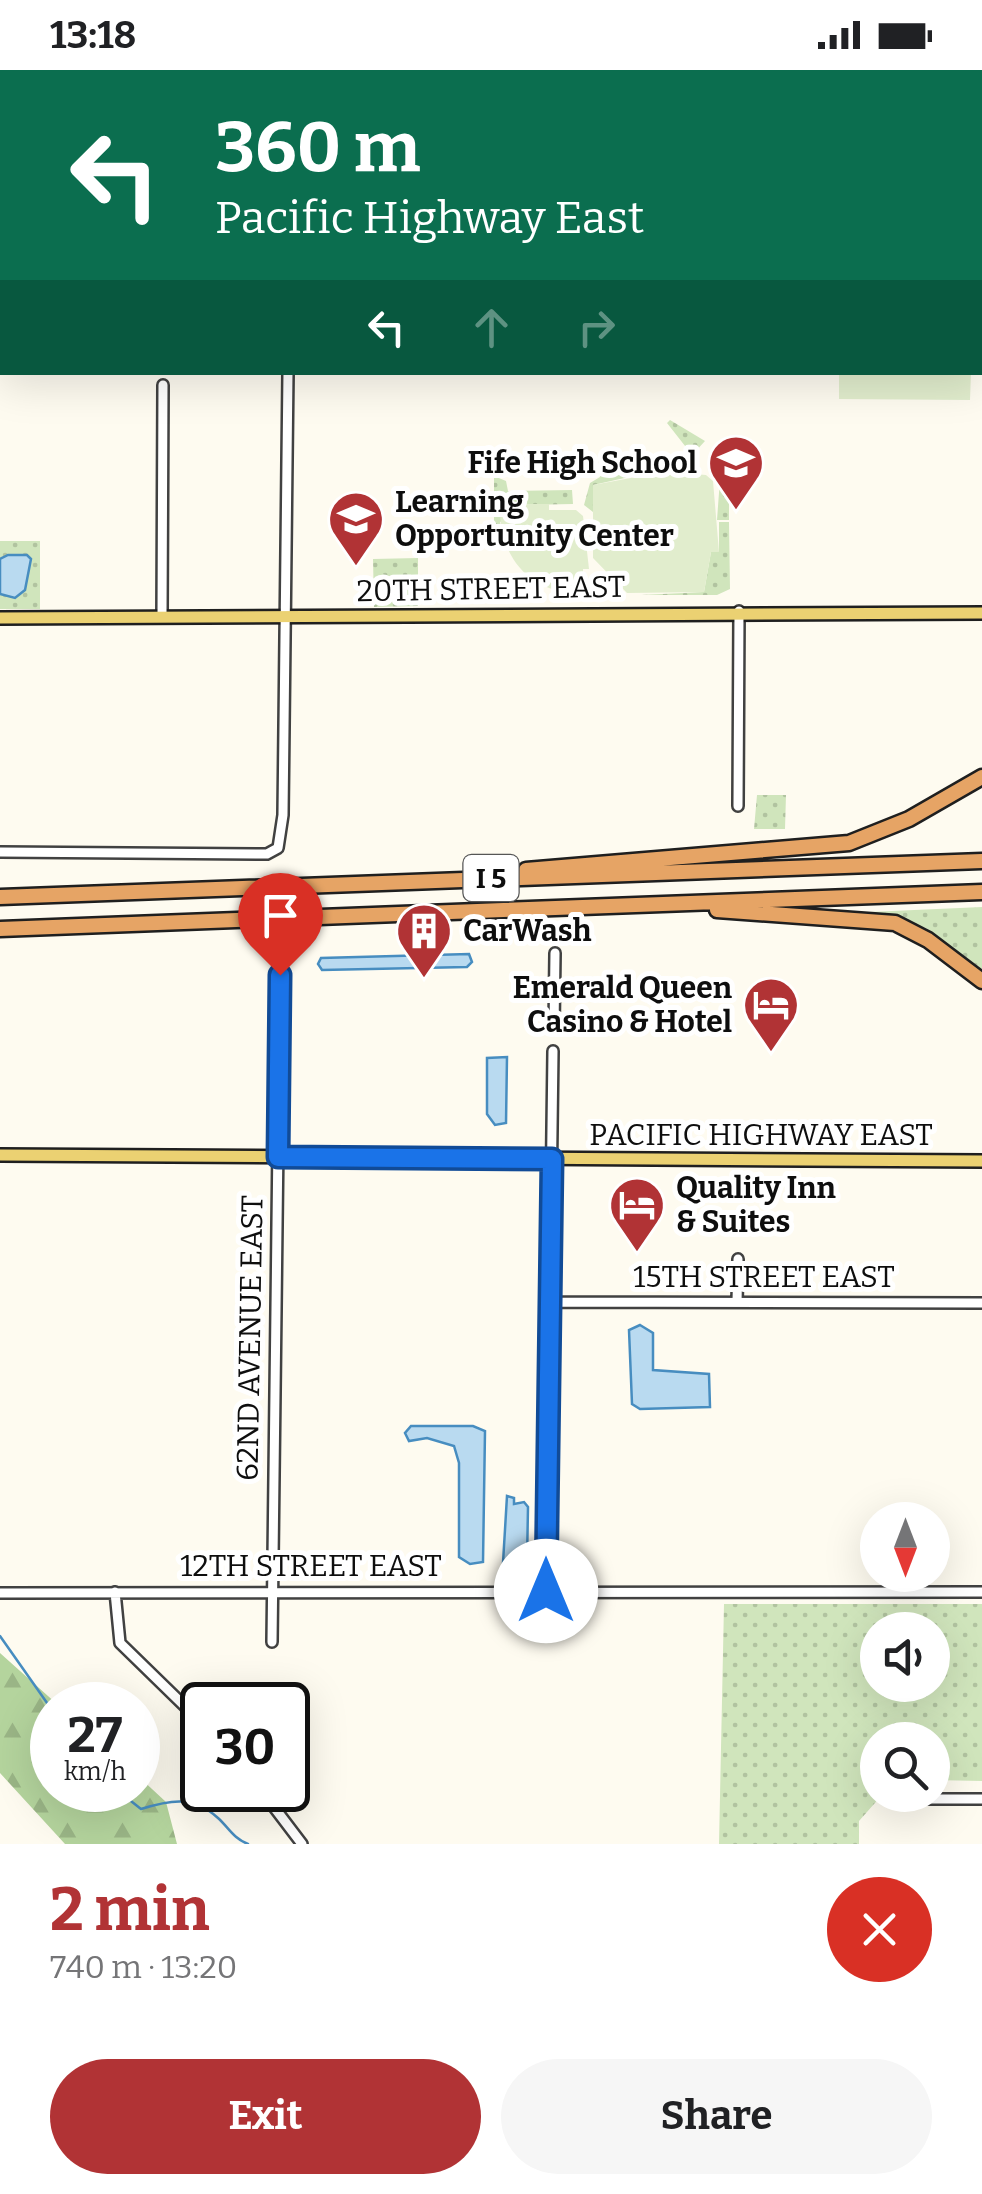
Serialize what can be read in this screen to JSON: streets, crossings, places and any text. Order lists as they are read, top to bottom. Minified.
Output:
{"streets":{"highway":["I 5"],"main road":["20TH STREET EAST","PACIFIC HIGHWAY EAST"],"street":["15TH STREET EAST","62ND AVENUE EAST","12TH STREET EAST"]},"crossings":[["PACIFIC HIGHWAY EAST","62ND AVENUE EAST"],["62ND AVENUE EAST","12TH STREET EAST"]],"places":{"school or university":["Fife High School","Learning Opportunity Center"],"building":["CarWash"],"hotel":["Emerald Queen Casino & Hotel","Quality Inn & Suites"]},"north":"bottom","page":{"status":"13:18","turn":["360 m","Pacific Highway East"],"speed":"27 km/h","limit":"30","heading":["2 min","740 m · 13:20"],"buttons":["Exit","Share"]}}
